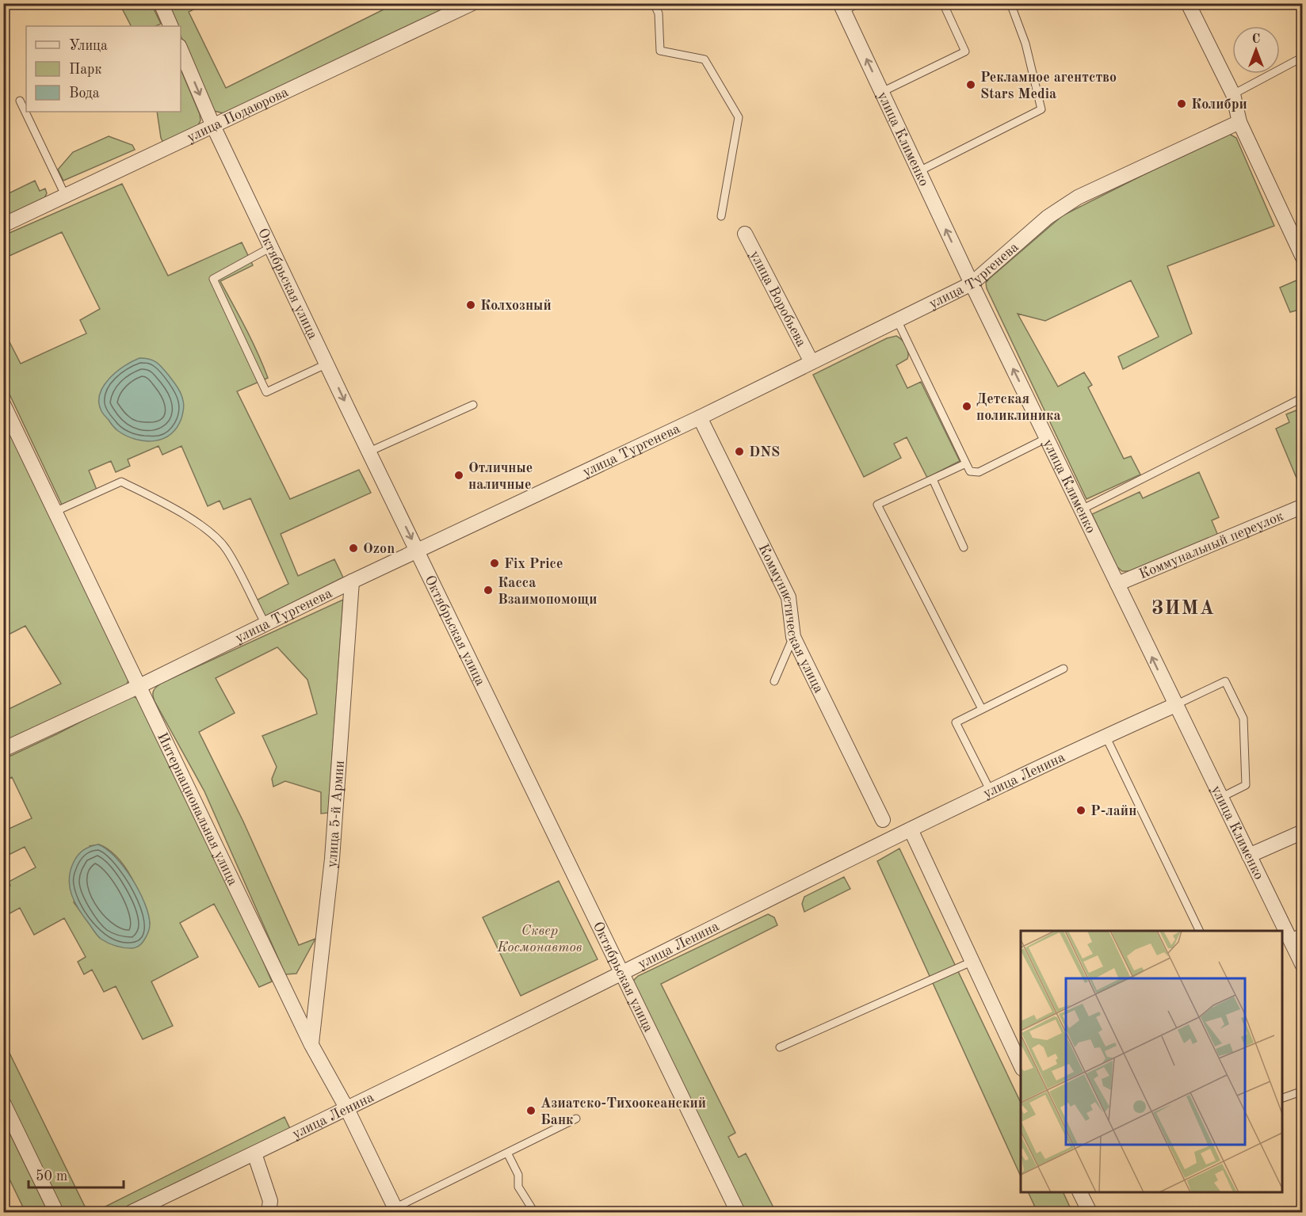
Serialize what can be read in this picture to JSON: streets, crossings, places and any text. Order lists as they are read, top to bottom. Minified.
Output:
{"streets":{"street":["улица Подаюрова","улица Клименко","улица Тургенева","Октябрьская улица","улица Воробьева","Коммунальный переулок","Коммунистическая улица","улица Ленина","Интернациональная улица","улица 5-й Армии"]},"crossings":[["улица Подаюрова","Октябрьская улица"],["улица Клименко","улица Тургенева"],["улица Клименко","Коммунальный переулок"],["улица Клименко","улица Ленина"],["улица Тургенева","Октябрьская улица"],["улица Тургенева","улица Воробьева"],["улица Тургенева","Коммунистическая улица"],["улица Тургенева","Интернациональная улица"],["улица Тургенева","улица 5-й Армии"],["Октябрьская улица","улица Ленина"],["улица Ленина","Интернациональная улица"],["Интернациональная улица","улица 5-й Армии"]],"one_way":["улица Клименко"],"districts":["ЗИМА"],"parks":["Сквер Космонавтов"],"places":["Рекламное агентство Stars Media","Колибри","Колхозный","Детская поликлиника","DNS","Отличные наличные","Ozon","Fix Price","Касса Взаимопомощи","Р-лайн","Азиатско-Тихоокеанский Банк"],"legend":["Улица","Парк","Вода"],"scale_bar":"50 m","north":"top"}
